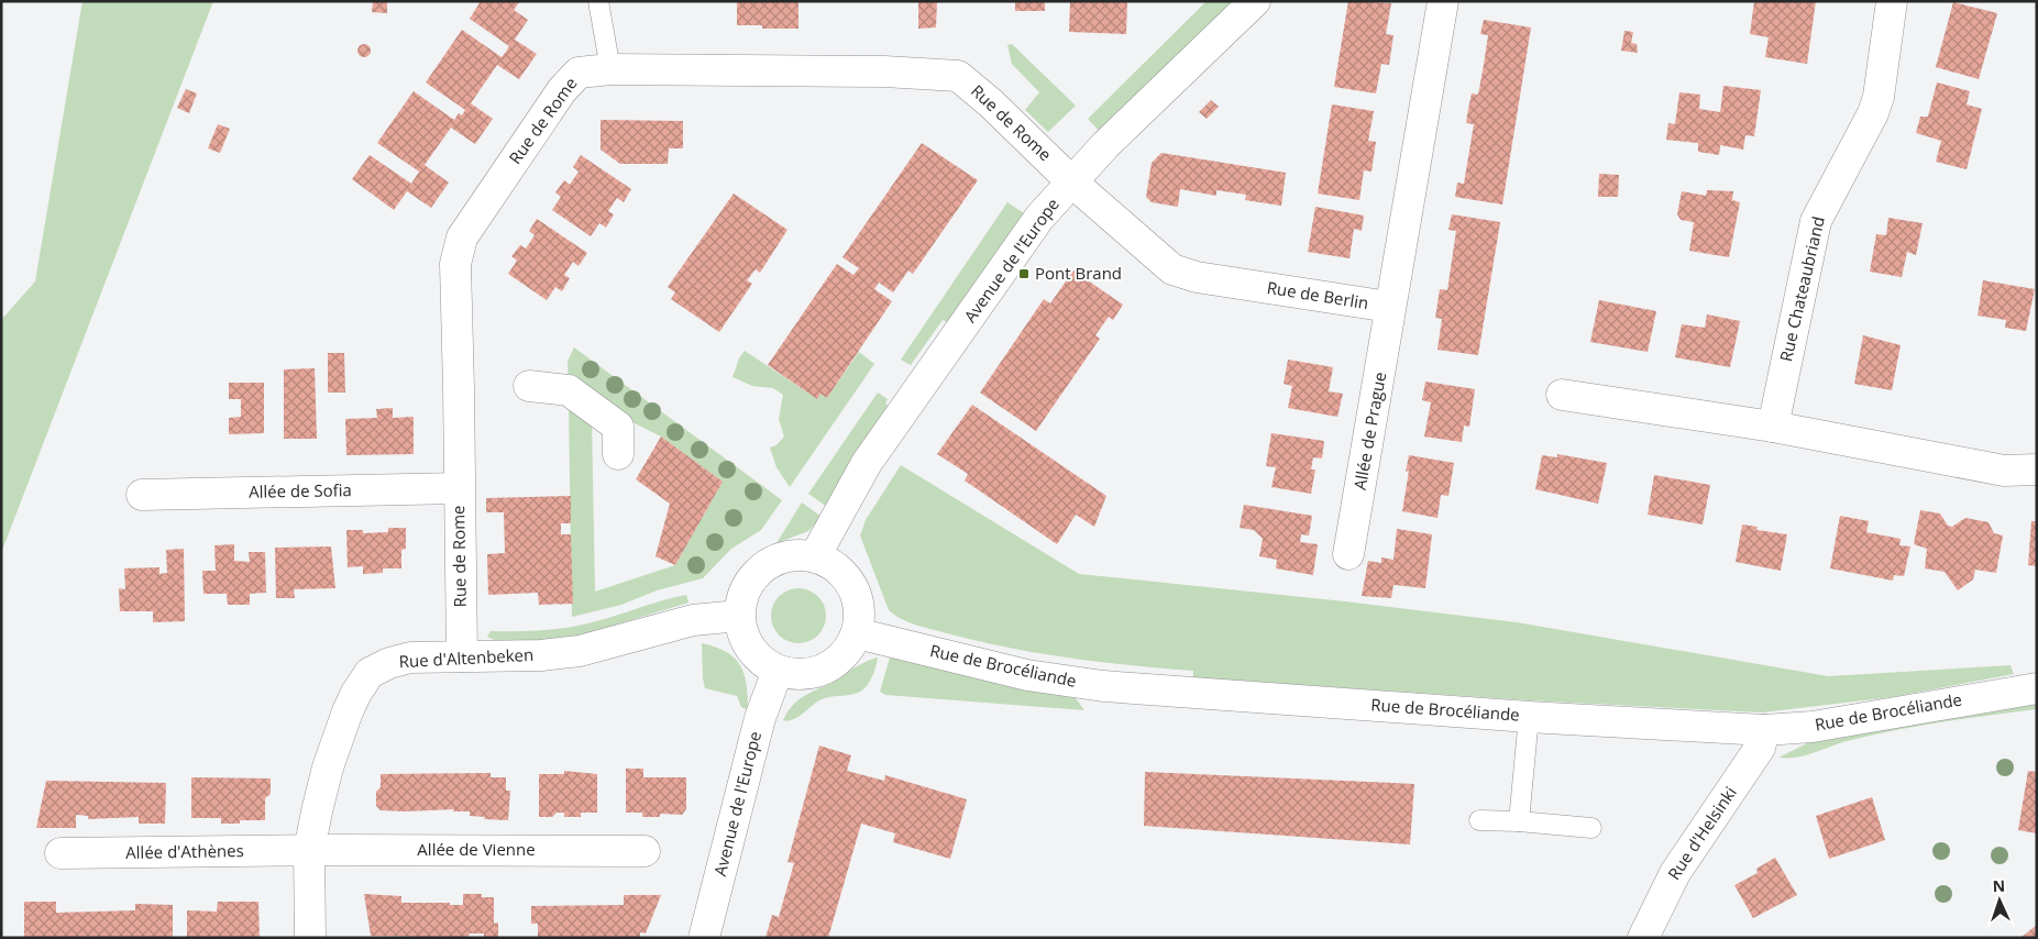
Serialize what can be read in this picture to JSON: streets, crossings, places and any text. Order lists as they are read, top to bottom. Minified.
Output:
{"streets":{"street":["Rue de Rome","Avenue de l'Europe","Rue Chateaubriand","Rue de Berlin","Allée de Prague","Allée de Sofia","Rue d'Altenbeken","Rue de Brocéliande","Rue d'Helsinki","Allée de Vienne","Allée d'Athènes"]},"crossings":[["Rue de Rome","Avenue de l'Europe"],["Rue de Rome","Rue de Berlin"],["Rue de Rome","Allée de Sofia"],["Rue de Rome","Rue d'Altenbeken"],["Avenue de l'Europe","Rue de Berlin"],["Avenue de l'Europe","Rue d'Altenbeken"],["Avenue de l'Europe","Rue de Brocéliande"],["Rue de Berlin","Allée de Prague"],["Rue d'Altenbeken","Rue de Brocéliande"],["Rue d'Altenbeken","Allée de Vienne"],["Rue d'Altenbeken","Allée d'Athènes"],["Rue de Brocéliande","Rue d'Helsinki"],["Allée de Vienne","Allée d'Athènes"]],"places":{"transit":["Pont Brand"]},"north":"top"}
